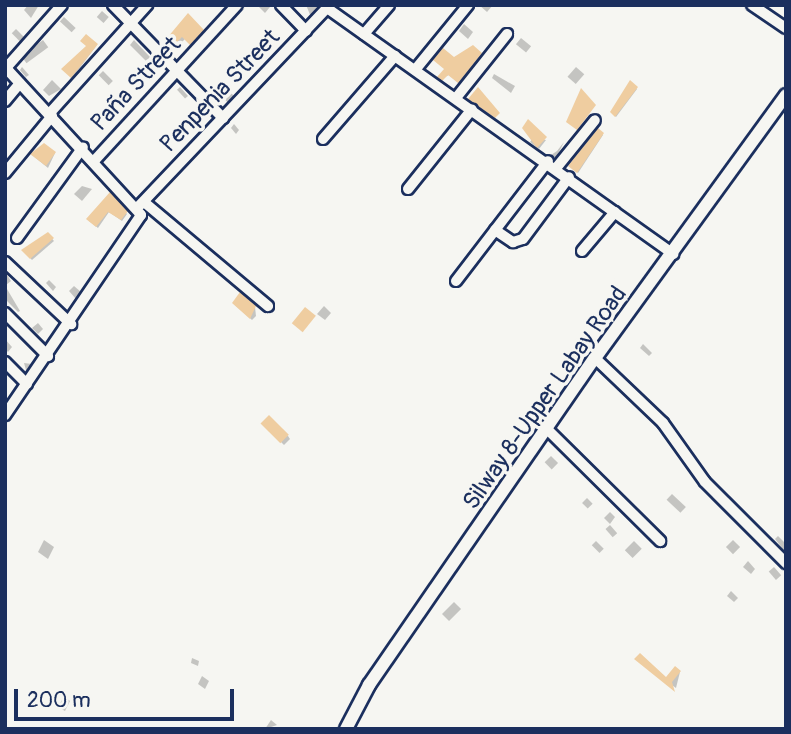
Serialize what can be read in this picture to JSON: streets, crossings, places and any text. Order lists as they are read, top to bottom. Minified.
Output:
{"streets":{"main road":["Silway 8-Upper Labay Road"],"street":["Paña Street","Penpenia Street"]},"scale_bar":"200 m"}
